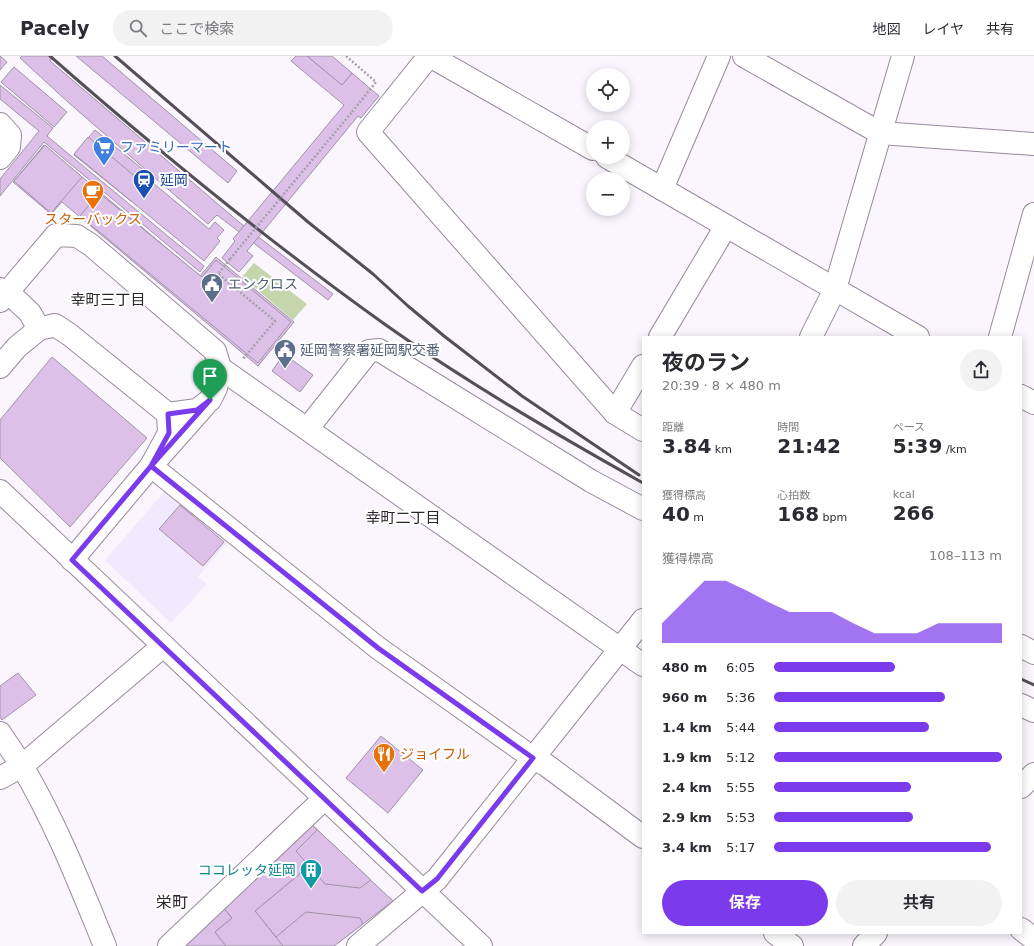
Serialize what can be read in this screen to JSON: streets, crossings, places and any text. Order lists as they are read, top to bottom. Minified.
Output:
{"districts":["幸町三丁目","幸町二丁目","栄町"],"places":{"supermarket":["ファミリーマート"],"station":["延岡"],"cafe":["スターバックス"],"public building":["エンクロス","延岡警察署延岡駅交番"],"restaurant":["ジョイフル"],"building":["ココレッタ延岡"]},"page":{"header":"Pacely","search":"ここで検索","nav":["地図","レイヤ","共有"],"map_buttons":["+","−"],"heading":["夜のラン","20:39 · 8 × 480 m"],"stats":[["距離","3.84 km"],["時間","21:42"],["ペース","5:39 /km"],["獲得標高","40 m"],["心拍数","168 bpm"],["kcal","266"]],"chart":["獲得標高","108–113 m"],"list":[{"name":"480 m","note":"6:05"},{"name":"960 m","note":"5:36"},{"name":"1.4 km","note":"5:44"},{"name":"1.9 km","note":"5:12"},{"name":"2.4 km","note":"5:55"},{"name":"2.9 km","note":"5:53"},{"name":"3.4 km","note":"5:17"}],"buttons":["保存","共有"]}}
